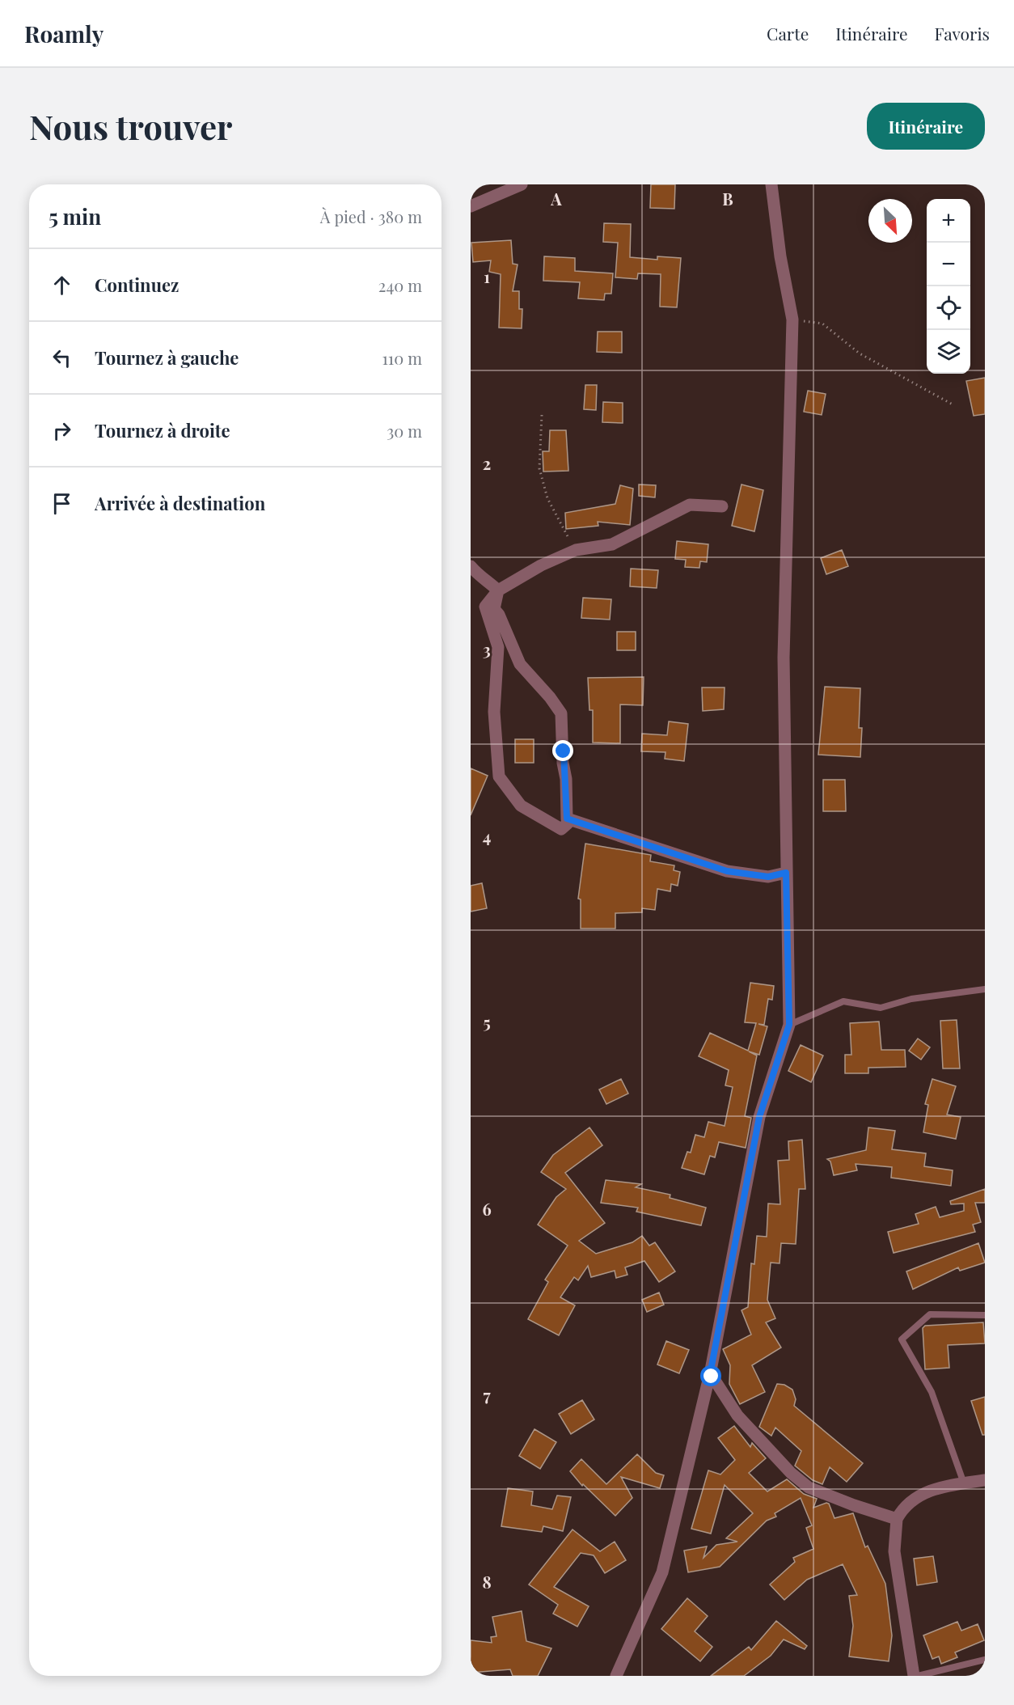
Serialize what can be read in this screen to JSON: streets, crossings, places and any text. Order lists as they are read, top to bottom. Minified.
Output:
{"north":"bottom right","page":{"header":"Roamly","nav":["Carte","Itinéraire","Favoris"],"buttons":"Itinéraire","title":"Nous trouver","heading":["5 min","À pied · 380 m"],"map_buttons":["+","−"],"list":[["Continuez","240 m"],["Tournez à gauche","110 m"],["Tournez à droite","30 m"],"Arrivée à destination"]},"grid":{"columns":["A","B"],"rows":["1","2","3","4","5","6","7","8"]}}
